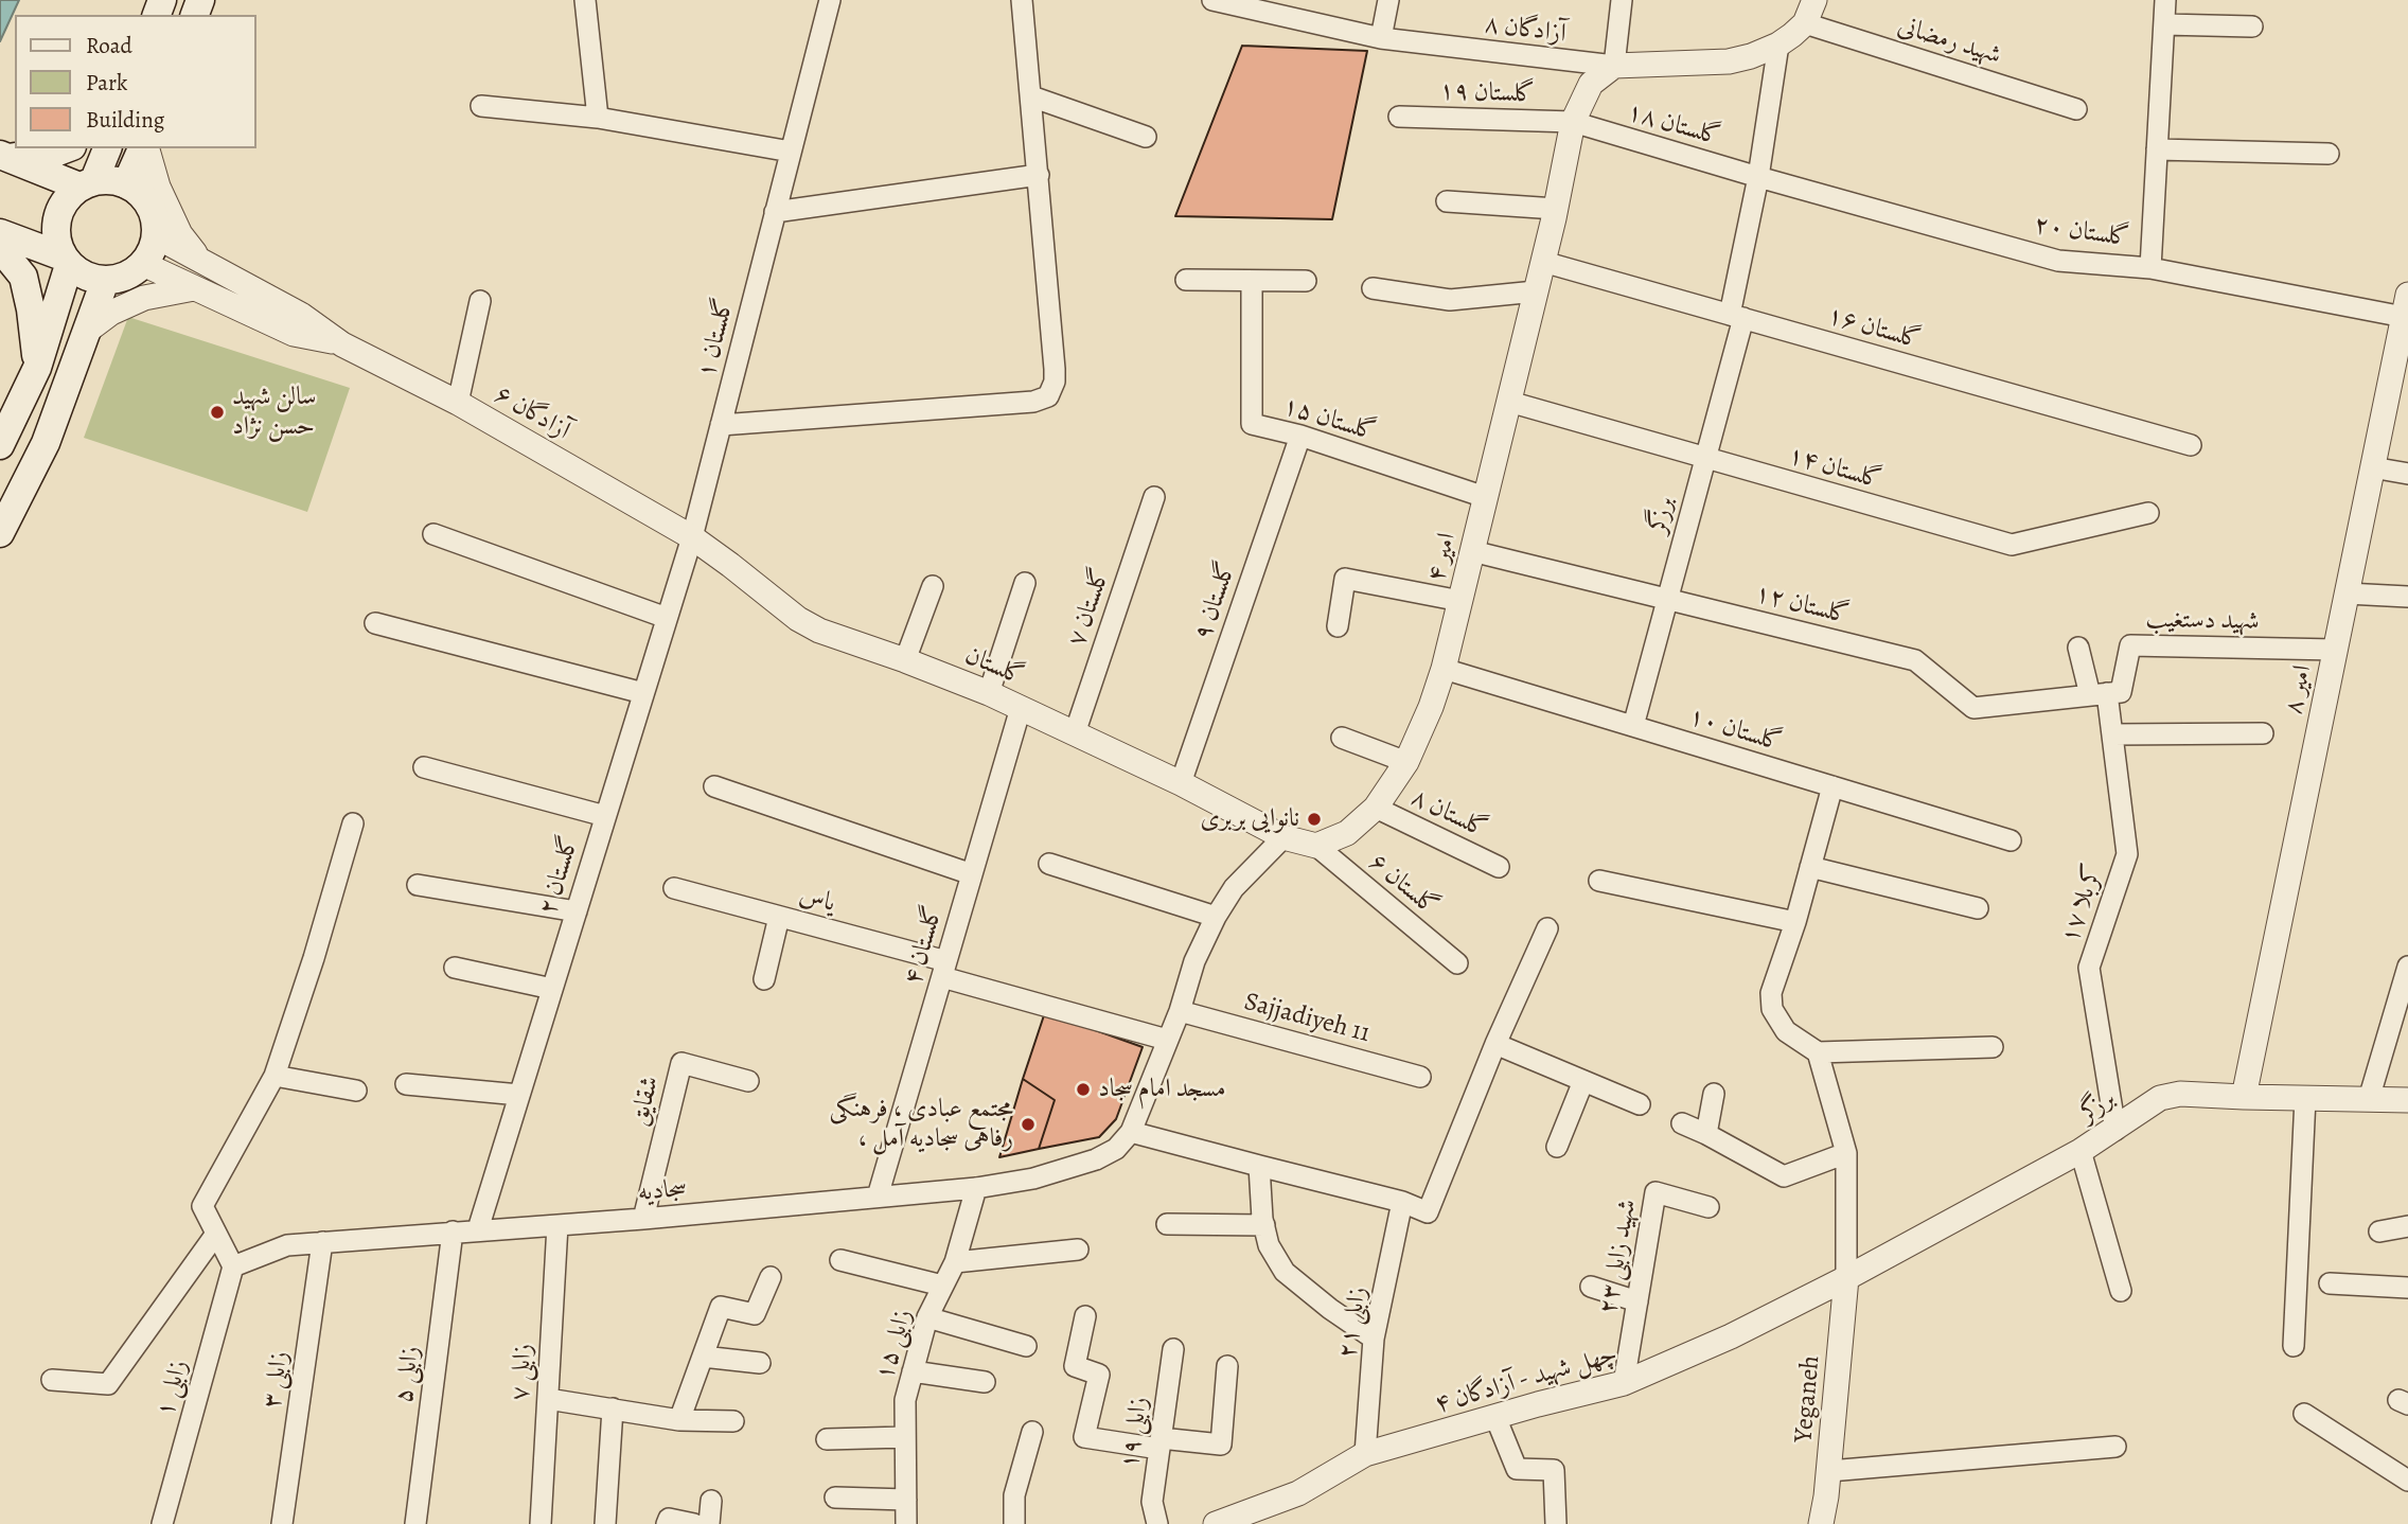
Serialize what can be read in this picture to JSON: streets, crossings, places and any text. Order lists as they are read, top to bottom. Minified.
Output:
{"streets":{"street":["آزادگان ۸","شهید رمضانی","گلستان ۱۹","گلستان ۱۸","گلستان ۲۰","گلستان ۱۶","گلستان ۱","آزادگان ۶","گلستان ۱۵","گلستان ۱۴","برزگر","امیر ۴","گلستان ۹","گلستان ۱۲","گلستان ۷","شهید دستغیب","گلستان","امیر ۸","گلستان ۱۰","گلستان ۸","گلستان ۲","گلستان ۶","یاس","کربلا ۱۷","گلستان ۴","Sajjadiyeh 11","شقایق","سجادیه","شهید زابلی ۲۳","زابلی ۲۱","زابلی ۱۵","زابلی ۷","زابلی ۵","زابلی ۳","چهل شهید - آزادگان ۴","زابلی ۱","Yeganeh","زابلی ۱۹"]},"crossings":[["آزادگان ۸","امیر ۴"],["گلستان ۱۹","گلستان ۱۸"],["گلستان ۱۹","امیر ۴"],["گلستان ۱۸","گلستان ۲۰"],["گلستان ۱۸","برزگر"],["گلستان ۱۸","امیر ۴"],["گلستان ۲۰","برزگر"],["گلستان ۲۰","امیر ۸"],["گلستان ۱۶","برزگر"],["گلستان ۱۶","امیر ۴"],["گلستان ۱","آزادگان ۶"],["گلستان ۱","گلستان"],["گلستان ۱","گلستان ۲"],["آزادگان ۶","گلستان"],["آزادگان ۶","گلستان ۲"],["گلستان ۱۵","امیر ۴"],["گلستان ۱۵","گلستان ۹"],["گلستان ۱۴","برزگر"],["گلستان ۱۴","امیر ۴"],["برزگر","گلستان ۱۲"],["برزگر","امیر ۸"],["برزگر","گلستان ۱۰"],["برزگر","کربلا ۱۷"],["برزگر","چهل شهید - آزادگان ۴"],["برزگر","Yeganeh"],["امیر ۴","گلستان ۱۲"],["امیر ۴","گلستان ۱۰"],["امیر ۴","گلستان ۸"],["امیر ۴","گلستان ۶"],["گلستان ۹","گلستان"],["گلستان ۱۲","شهید دستغیب"],["گلستان ۱۲","کربلا ۱۷"],["گلستان ۷","گلستان"],["شهید دستغیب","امیر ۸"],["شهید دستغیب","کربلا ۱۷"],["گلستان","گلستان ۲"],["گلستان","گلستان ۴"],["گلستان ۲","سجادیه"],["یاس","گلستان ۴"],["گلستان ۴","سجادیه"],["شقایق","سجادیه"],["سجادیه","زابلی ۱۵"],["سجادیه","زابلی ۷"],["سجادیه","زابلی ۵"],["سجادیه","زابلی ۳"],["سجادیه","زابلی ۱"],["شهید زابلی ۲۳","چهل شهید - آزادگان ۴"],["زابلی ۲۱","چهل شهید - آزادگان ۴"],["چهل شهید - آزادگان ۴","Yeganeh"]],"places":["سالن شهید حسن نژاد","نانوایی بربری","مسجد امام سجاد","مجتمع عبادی ، فرهنگی ، رفاهی سجادیه آمل"],"legend":["Road","Park","Building"]}
